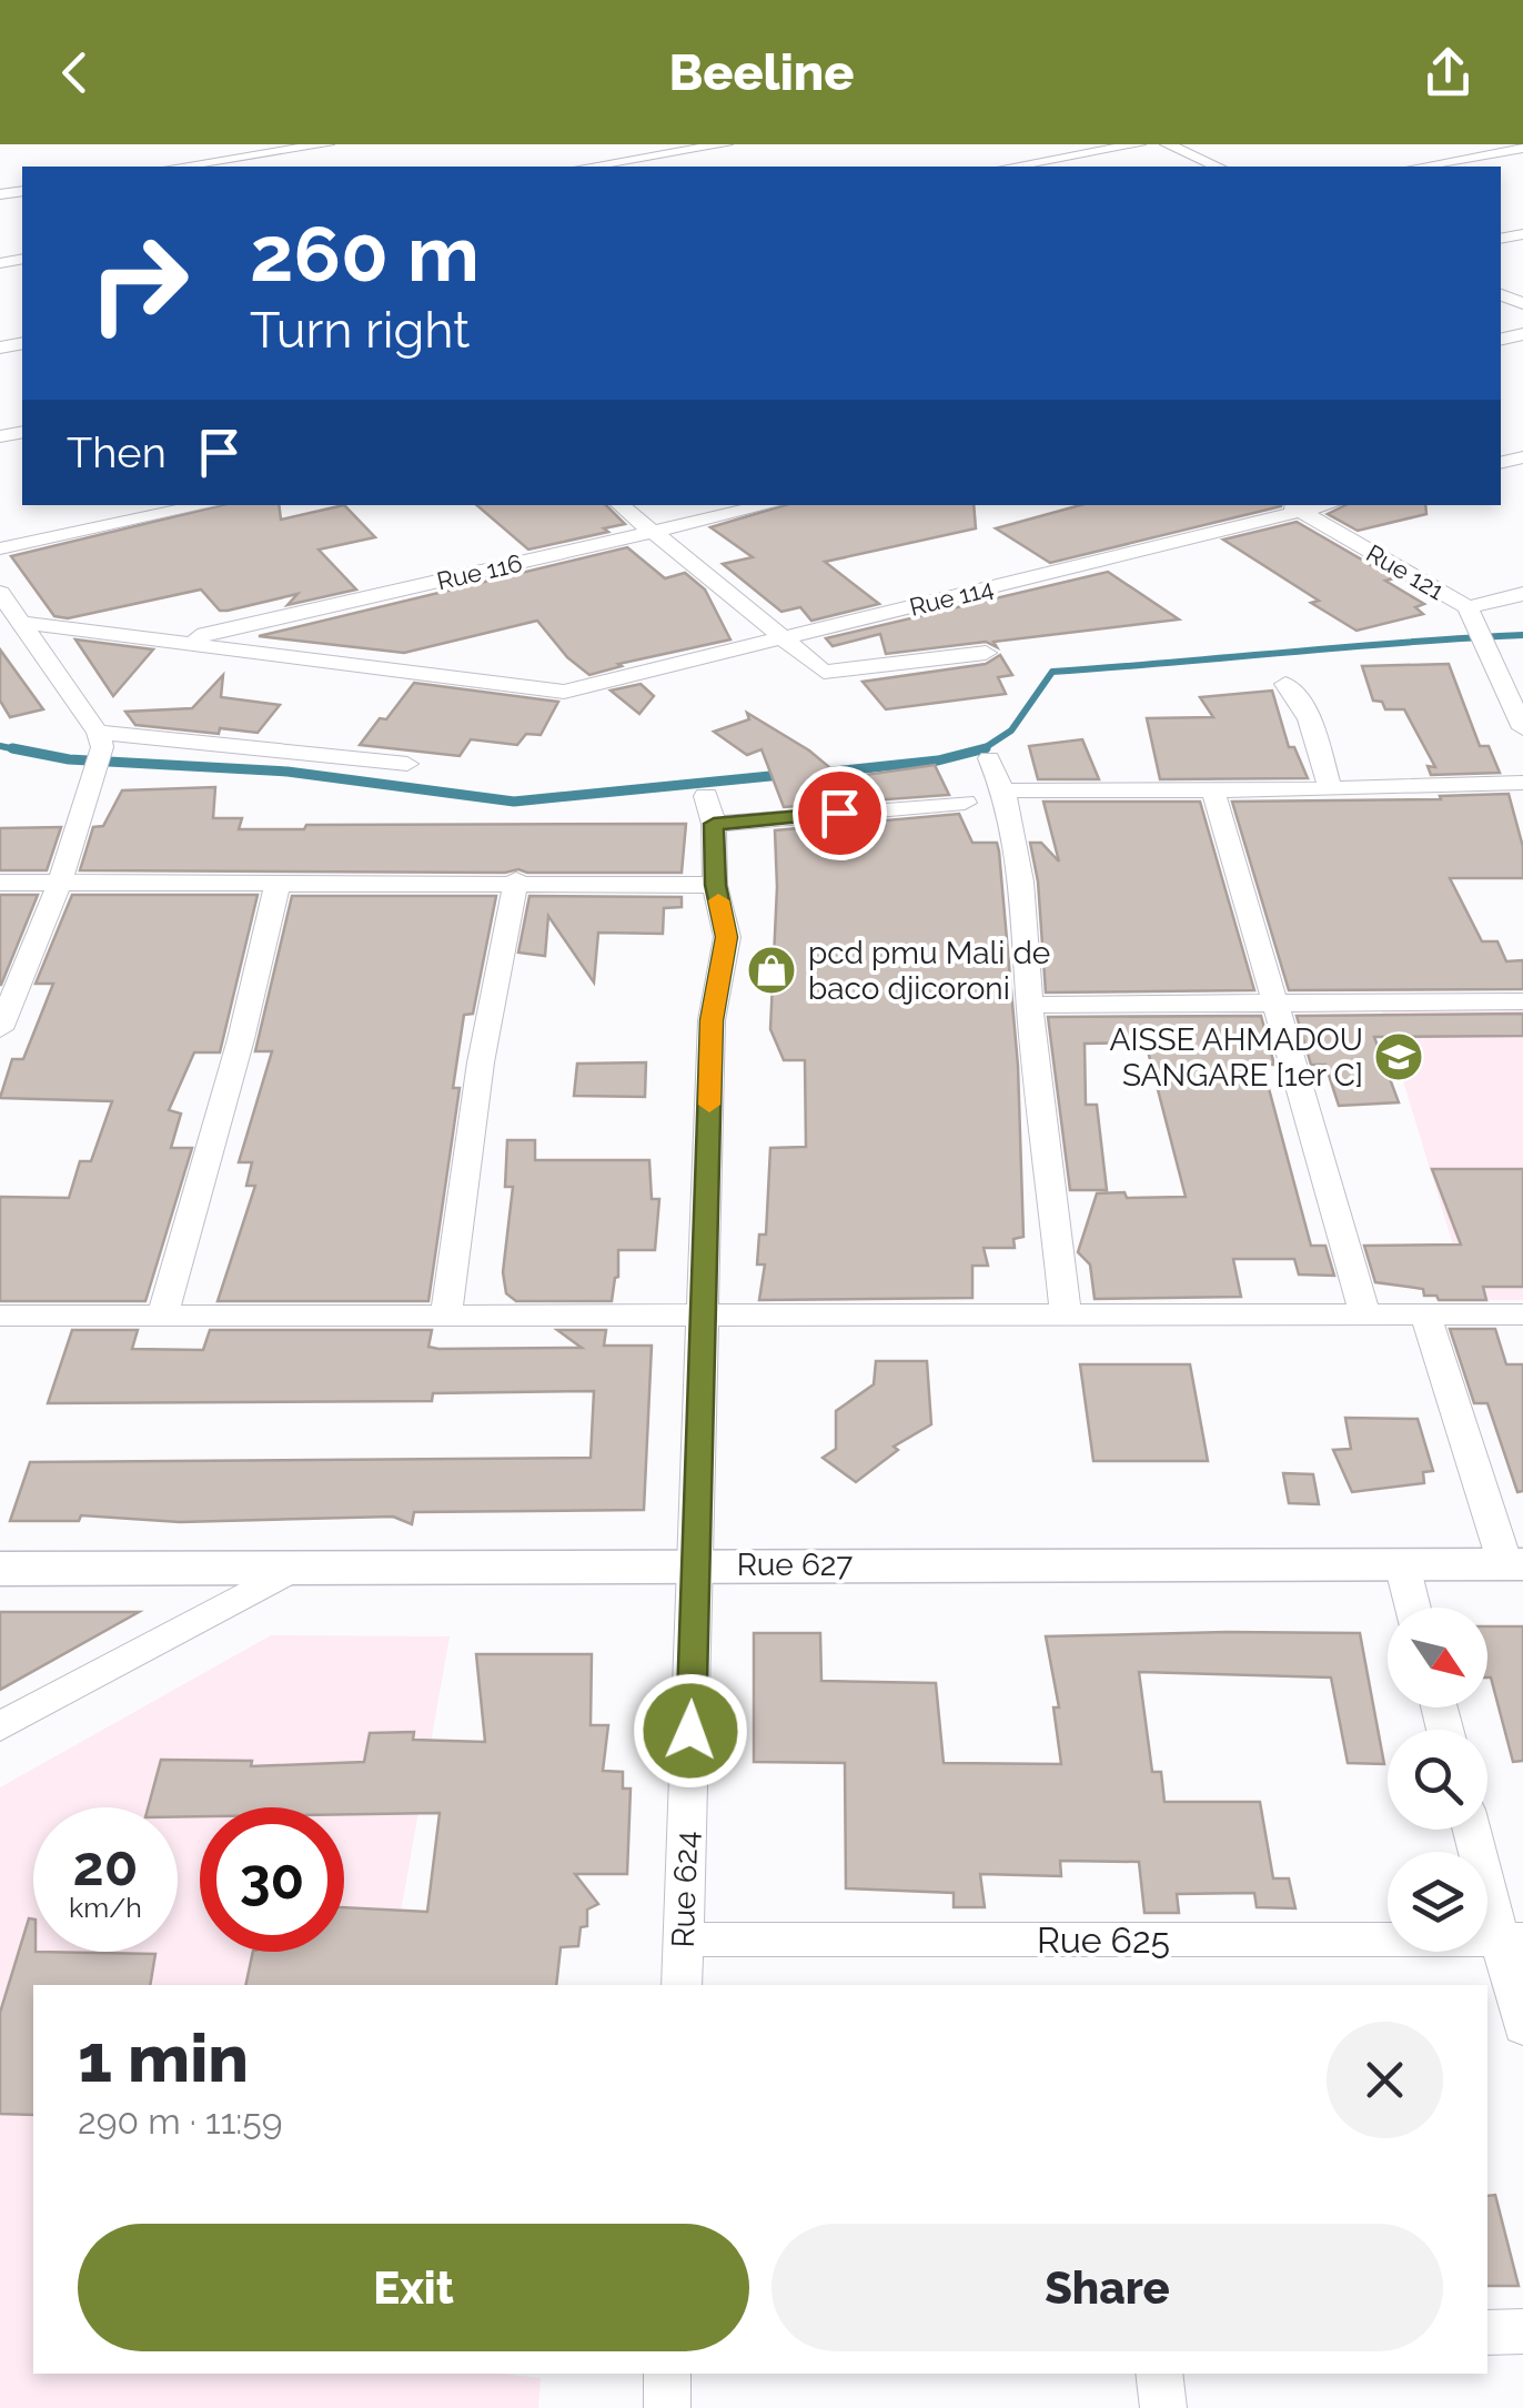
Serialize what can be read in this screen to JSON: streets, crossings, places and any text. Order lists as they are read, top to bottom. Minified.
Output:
{"streets":{"street":["Rue 116","Rue 121","Rue 114","Rue 627","Rue 624","Rue 625"]},"crossings":[["Rue 116","Rue 114"],["Rue 121","Rue 114"],["Rue 627","Rue 624"],["Rue 624","Rue 625"]],"places":{"shop":["pcd pmu Mali de baco djicoroni"],"school or university":["AISSE AHMADOU SANGARE [1er C]"]},"north":"bottom right","page":{"header":"Beeline","turn":["260 m","Turn right"],"then":"Then","speed":"20 km/h","limit":"30","heading":["1 min","290 m · 11:59"],"buttons":["Exit","Share"]}}
